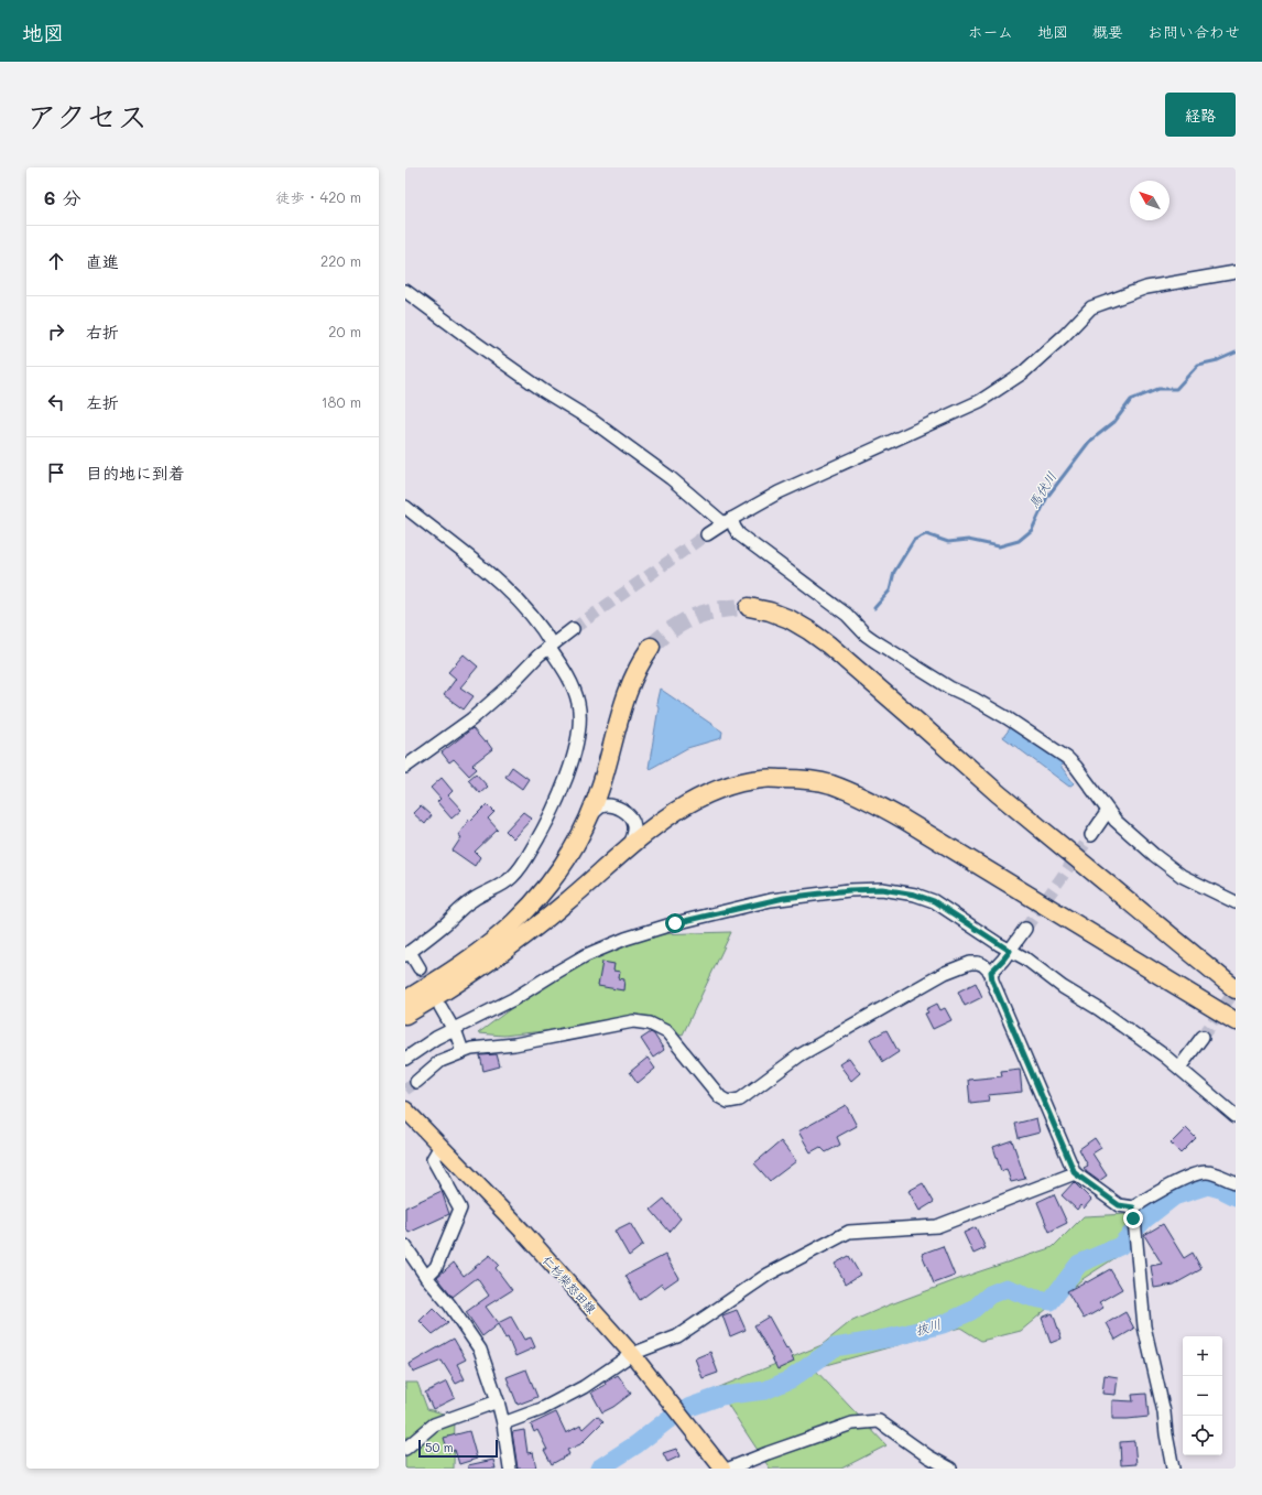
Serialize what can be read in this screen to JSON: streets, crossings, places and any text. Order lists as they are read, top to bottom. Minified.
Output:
{"streets":{"main road":["仁杉柴怒田線"]},"water":["馬伏川","抜川"],"scale_bar":"50 m","north":"top left","page":{"header":"地図","nav":["ホーム","地図","概要","お問い合わせ"],"title":"アクセス","buttons":"経路","heading":["6 分","徒歩 · 420 m"],"list":[["直進","220 m"],["右折","20 m"],["左折","180 m"],"目的地に到着"],"map_buttons":["+","−"],"scale":"50 m"}}
